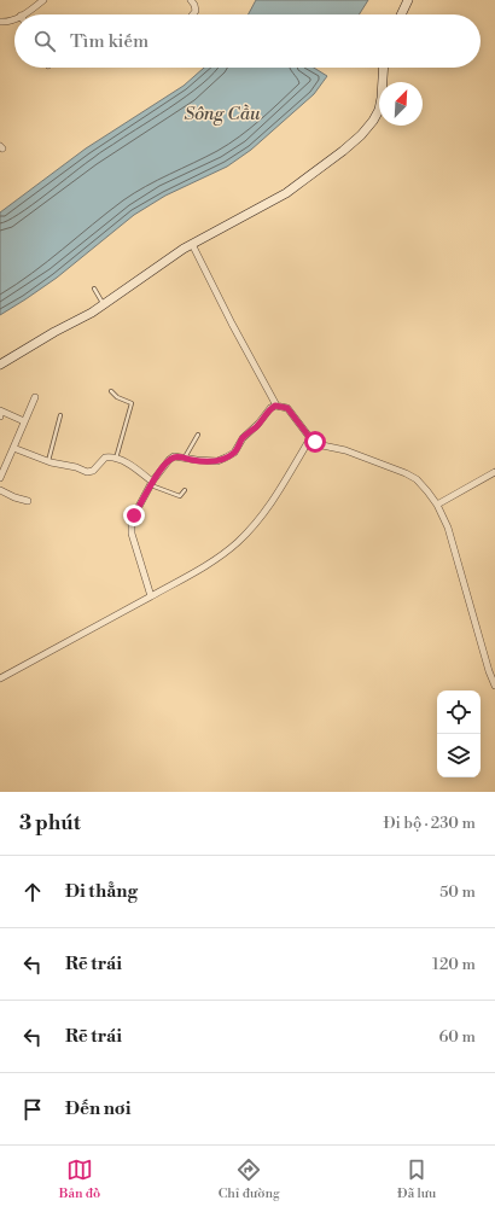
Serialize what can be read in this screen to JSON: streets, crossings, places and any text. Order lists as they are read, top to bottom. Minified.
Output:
{"water":["Sông Cầu"],"north":"top right","page":{"search":"Tìm kiếm","heading":["3 phút","Đi bộ · 230 m"],"list":[["Đi thẳng","50 m"],["Rẽ trái","120 m"],["Rẽ trái","60 m"],"Đến nơi"],"nav":["Bản đồ","Chỉ đường","Đã lưu"]}}
